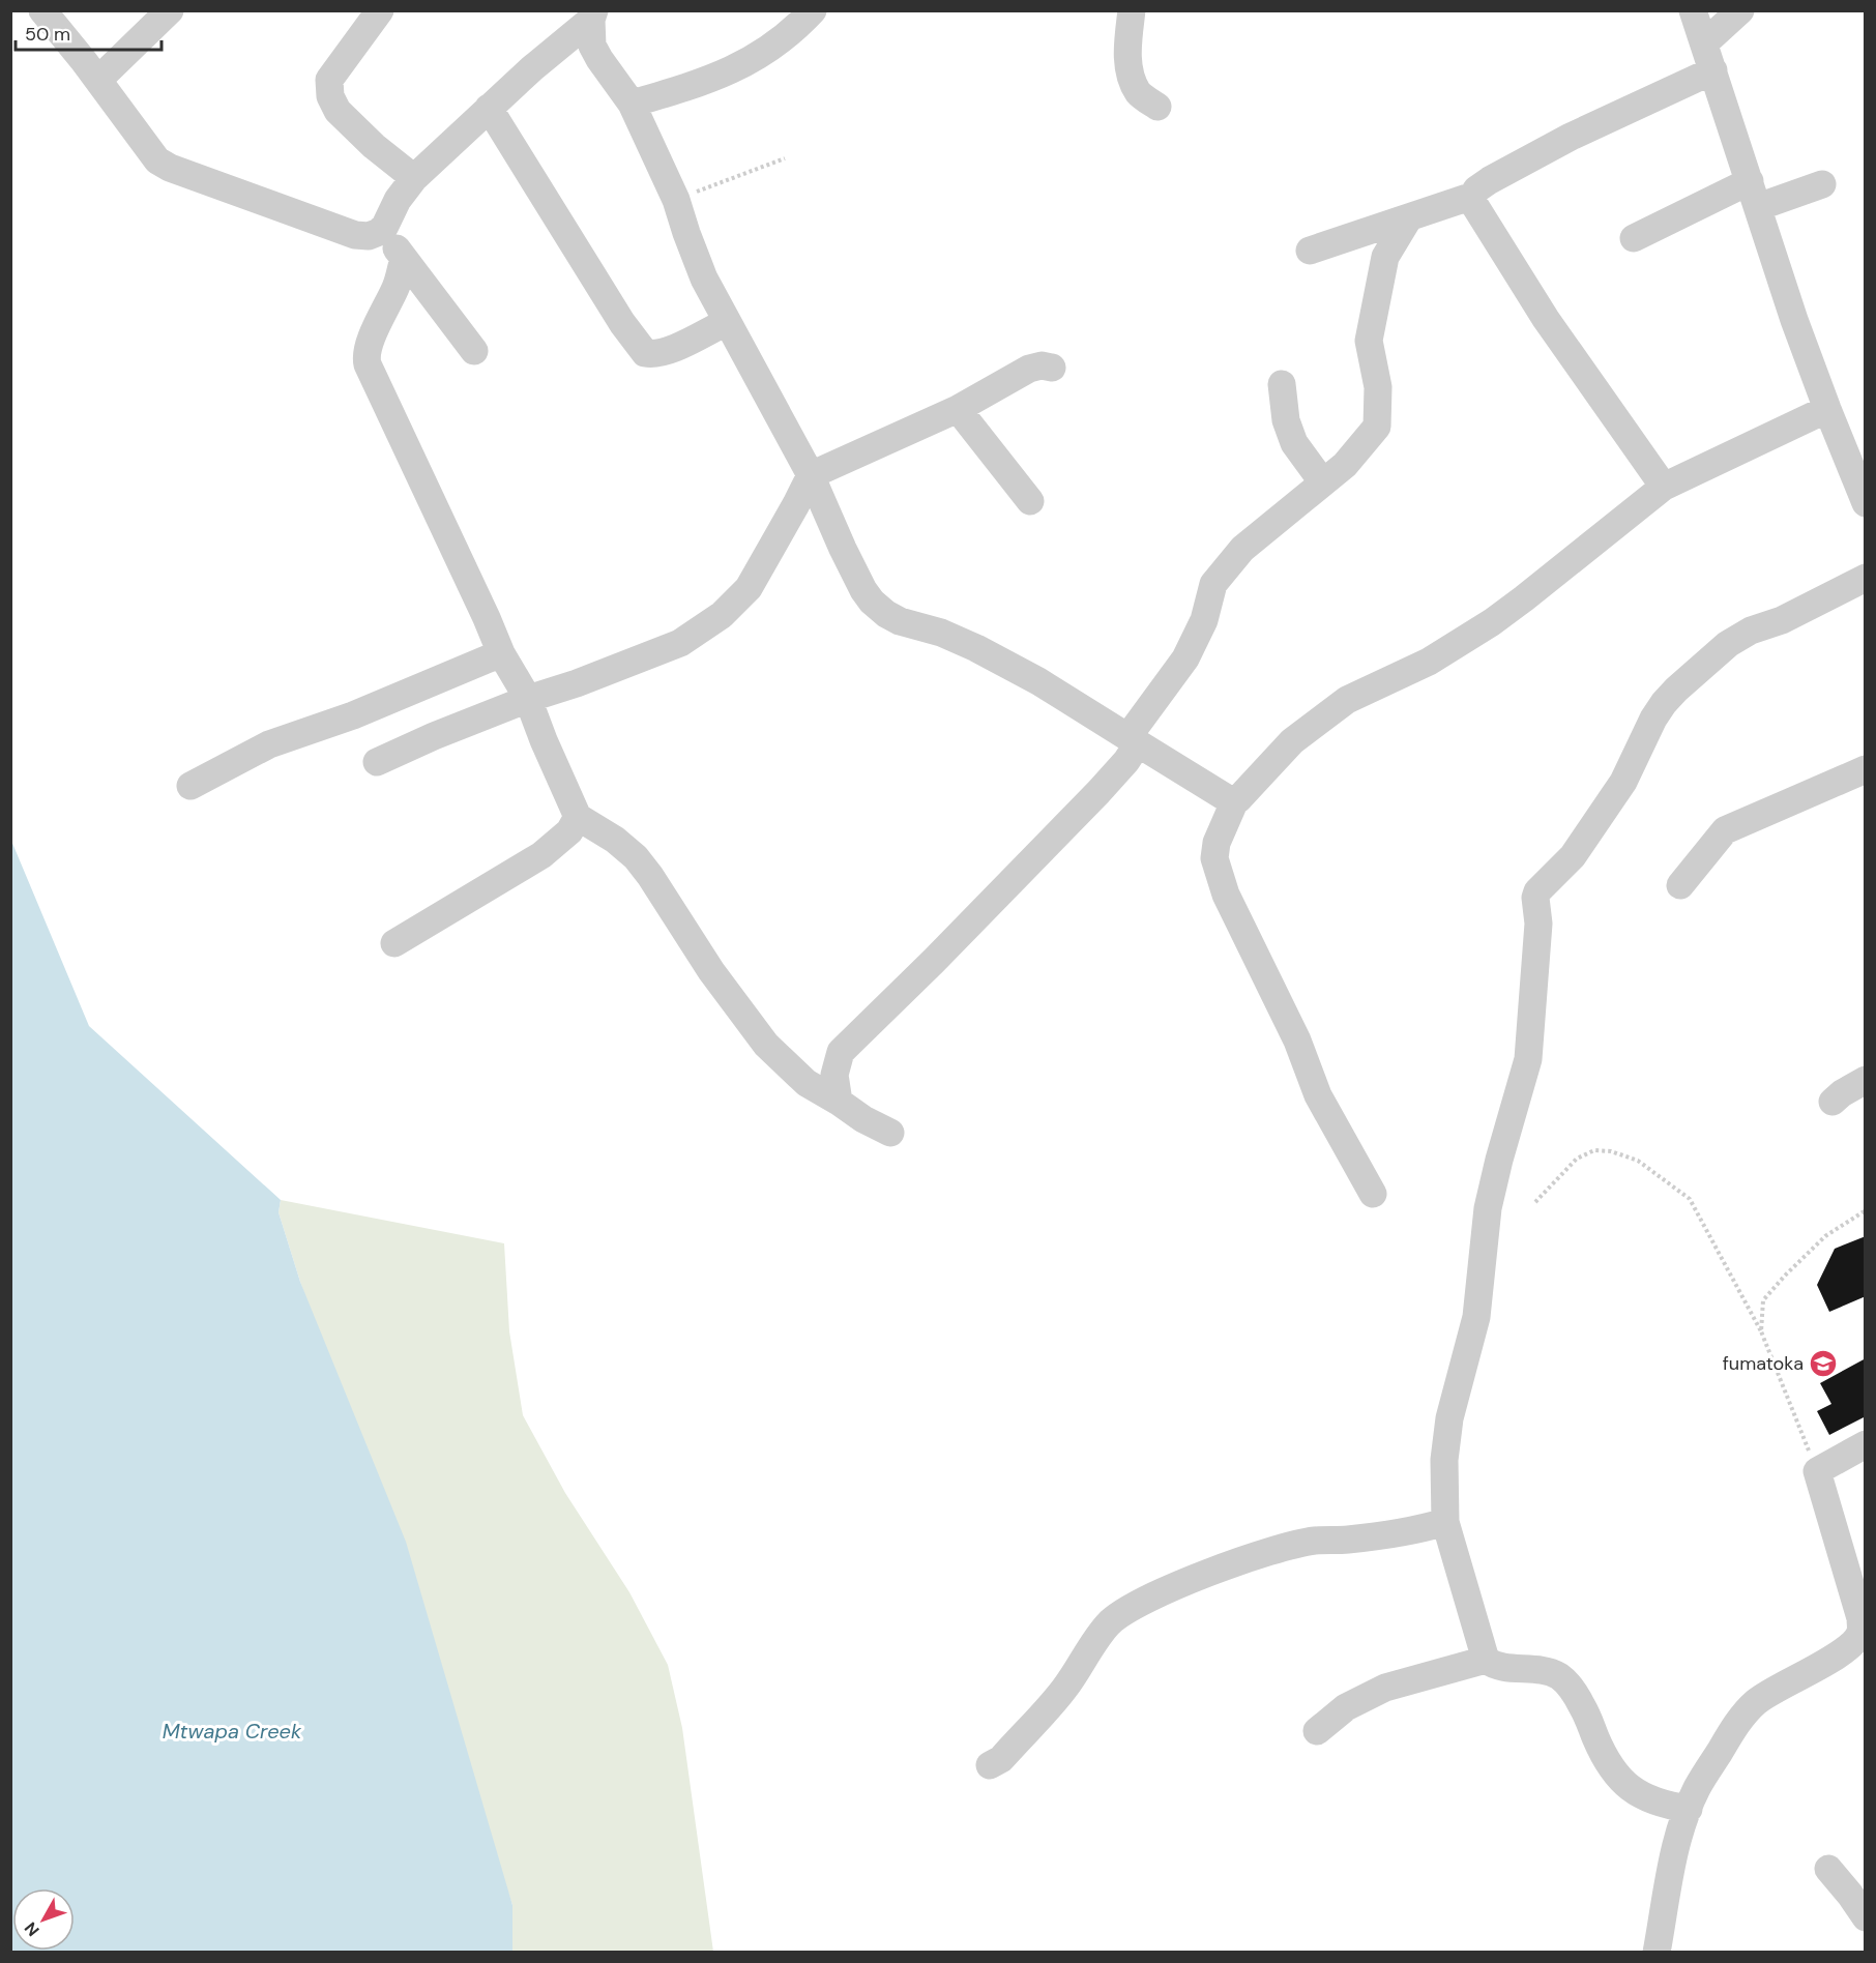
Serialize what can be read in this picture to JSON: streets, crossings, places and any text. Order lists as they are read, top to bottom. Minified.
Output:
{"water":["Mtwapa Creek"],"places":{"school or university":["fumatoka"]},"scale_bar":"50 m","north":"bottom left"}
